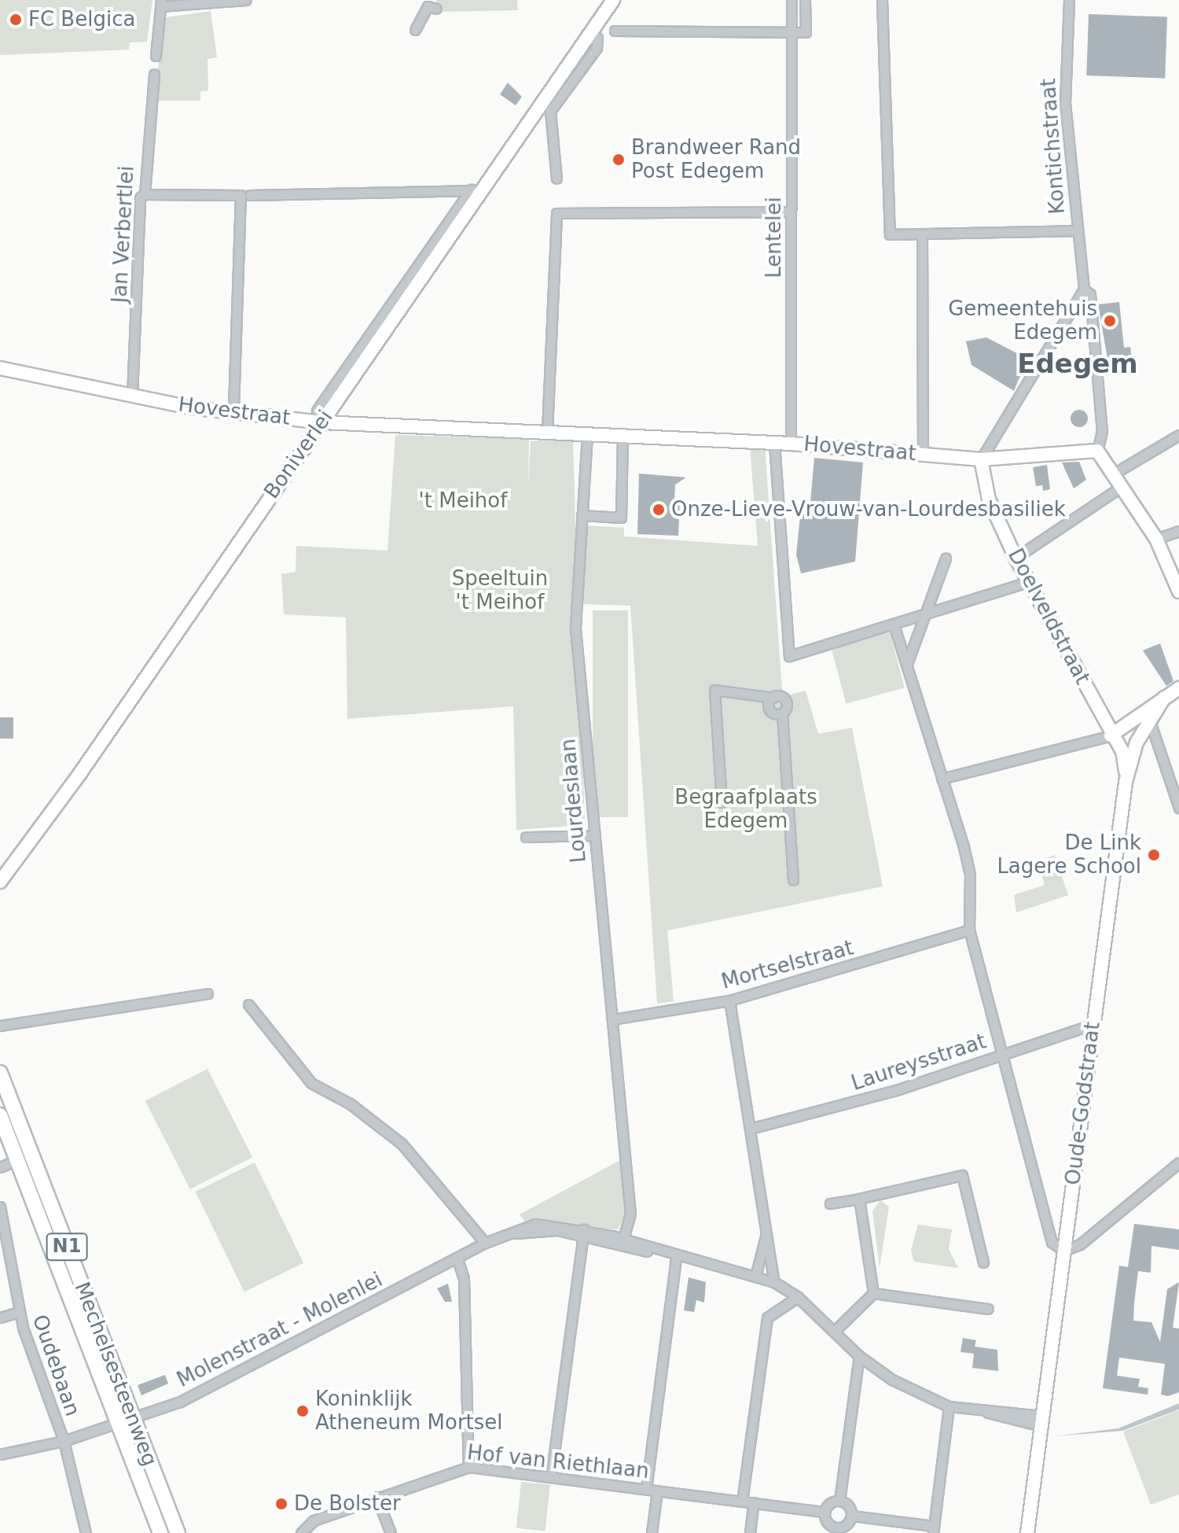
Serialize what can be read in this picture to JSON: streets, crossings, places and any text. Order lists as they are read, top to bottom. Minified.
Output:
{"streets":{"main road":["N1","Mechelsesteenweg"],"street":["Kontichstraat","Jan Verbertlei","Lentelei","Hovestraat","Boniverlei","Doelveldstraat","Lourdeslaan","Mortselstraat","Laureysstraat","Oude-Godstraat","Molenstraat - Molenlei","Oudebaan","Hof van Riethlaan"]},"crossings":[["Kontichstraat","Hovestraat"],["Jan Verbertlei","Hovestraat"],["Lentelei","Hovestraat"],["Hovestraat","Boniverlei"],["Hovestraat","Doelveldstraat"],["Hovestraat","Lourdeslaan"],["Doelveldstraat","Oude-Godstraat"],["Lourdeslaan","Mortselstraat"],["Laureysstraat","Oude-Godstraat"],["Molenstraat - Molenlei","Oudebaan"],["Molenstraat - Molenlei","Mechelsesteenweg"]],"districts":["Edegem"],"parks":["'t Meihof","Speeltuin 't Meihof","Begraafplaats Edegem"],"places":["FC Belgica","Brandweer Rand Post Edegem","Gemeentehuis Edegem","Onze-Lieve-Vrouw-van-Lourdesbasiliek","De Link Lagere School","Koninklijk Atheneum Mortsel","De Bolster"]}
